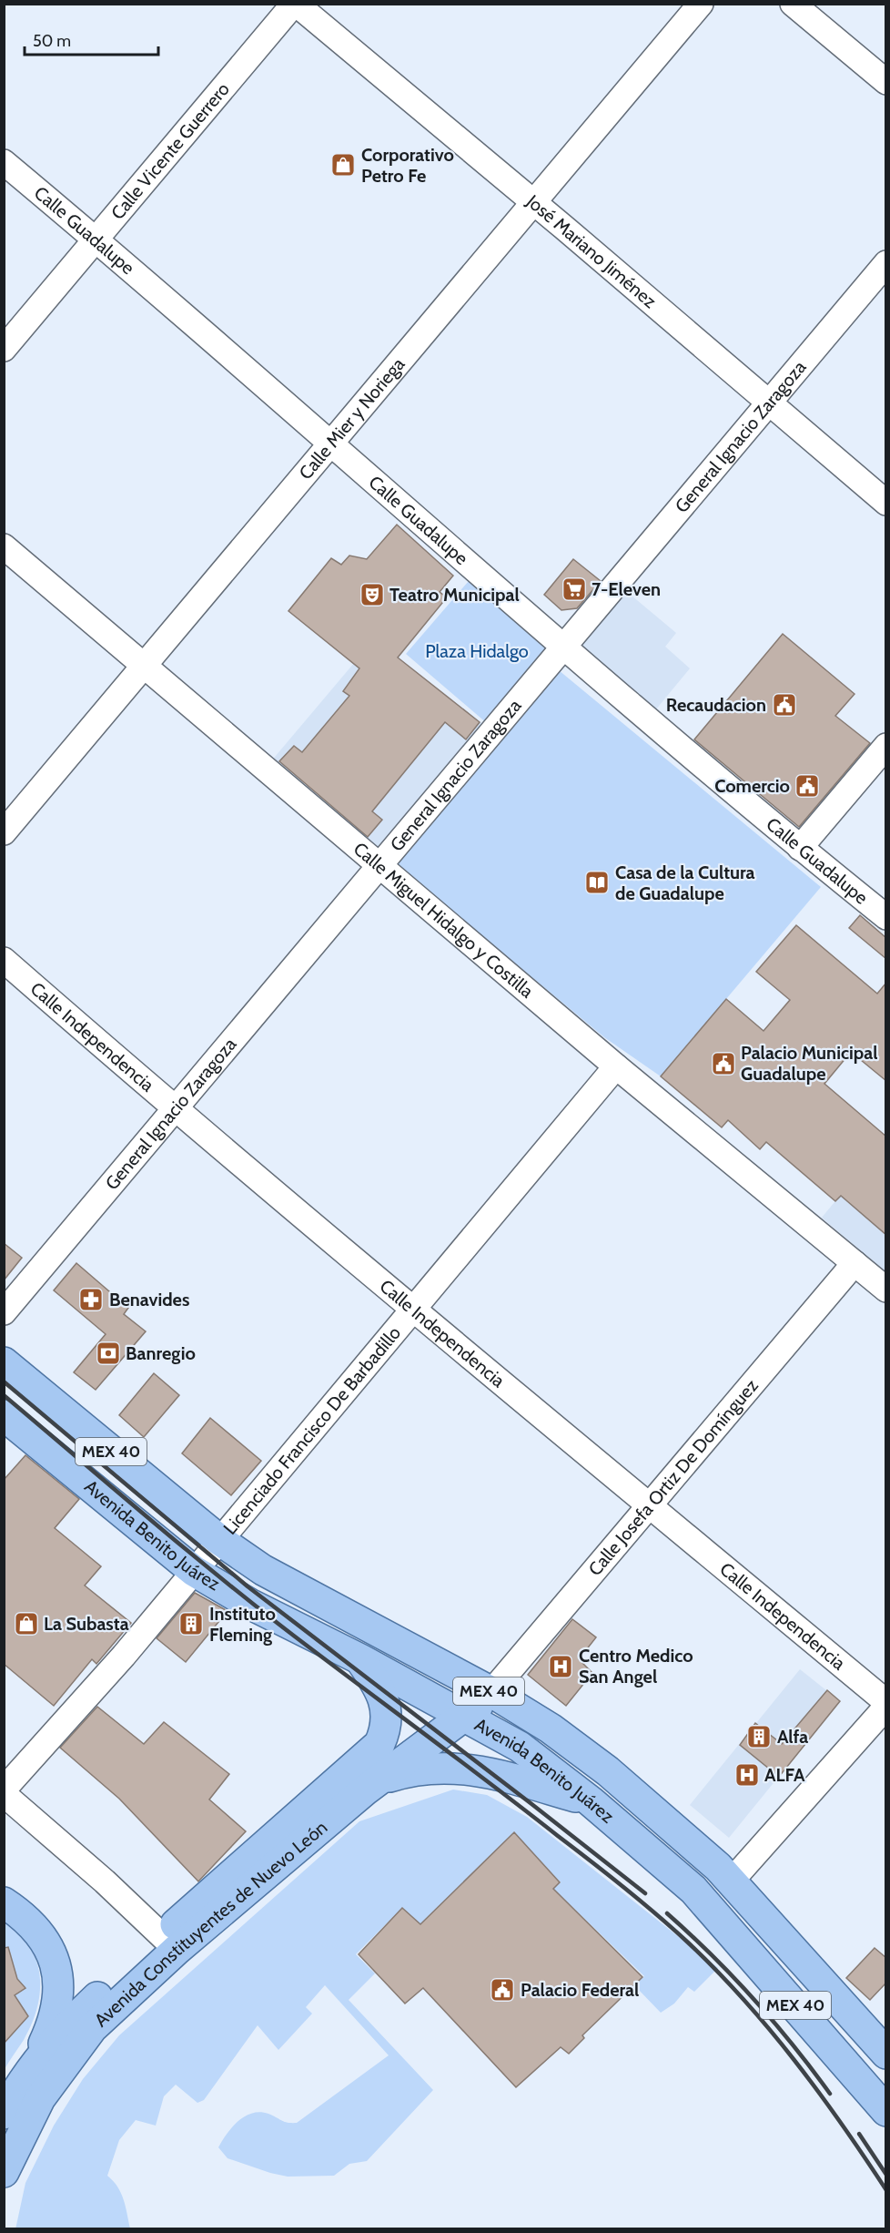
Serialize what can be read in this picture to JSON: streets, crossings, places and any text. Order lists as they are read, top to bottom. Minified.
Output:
{"streets":{"main road":["MEX 40","Avenida Benito Juárez","Avenida Constituyentes de Nuevo León"],"street":["Calle Vicente Guerrero","Calle Guadalupe","José Mariano Jiménez","Calle Mier y Noriega","General Ignacio Zaragoza","Calle Miguel Hidalgo y Costilla","Calle Independencia","Licenciado Francisco De Barbadillo","Calle Josefa Ortiz De Domínguez"]},"crossings":[["Calle Vicente Guerrero","Calle Guadalupe"],["Calle Vicente Guerrero","José Mariano Jiménez"],["Calle Guadalupe","Calle Mier y Noriega"],["Calle Guadalupe","General Ignacio Zaragoza"],["José Mariano Jiménez","Calle Mier y Noriega"],["José Mariano Jiménez","General Ignacio Zaragoza"],["Calle Mier y Noriega","Calle Miguel Hidalgo y Costilla"],["General Ignacio Zaragoza","Calle Miguel Hidalgo y Costilla"],["General Ignacio Zaragoza","Calle Independencia"],["Calle Miguel Hidalgo y Costilla","Licenciado Francisco De Barbadillo"],["Calle Miguel Hidalgo y Costilla","Calle Josefa Ortiz De Domínguez"],["Calle Independencia","Licenciado Francisco De Barbadillo"],["Calle Independencia","Calle Josefa Ortiz De Domínguez"],["Licenciado Francisco De Barbadillo","Avenida Benito Juárez"],["Calle Josefa Ortiz De Domínguez","Avenida Benito Juárez"],["Calle Josefa Ortiz De Domínguez","Avenida Constituyentes de Nuevo León"],["Avenida Benito Juárez","Avenida Constituyentes de Nuevo León"]],"parks":["Plaza Hidalgo"],"places":{"shop":["Corporativo Petro Fe","La Subasta"],"supermarket":["7-Eleven"],"theatre":["Teatro Municipal"],"public building":["Recaudacion","Comercio","Palacio Municipal Guadalupe","Palacio Federal"],"library":["Casa de la Cultura de Guadalupe"],"pharmacy":["Benavides"],"bank":["Banregio"],"building":["Instituto Fleming","Alfa"],"hospital":["Centro Medico San Angel","ALFA"]},"scale_bar":"50 m"}
